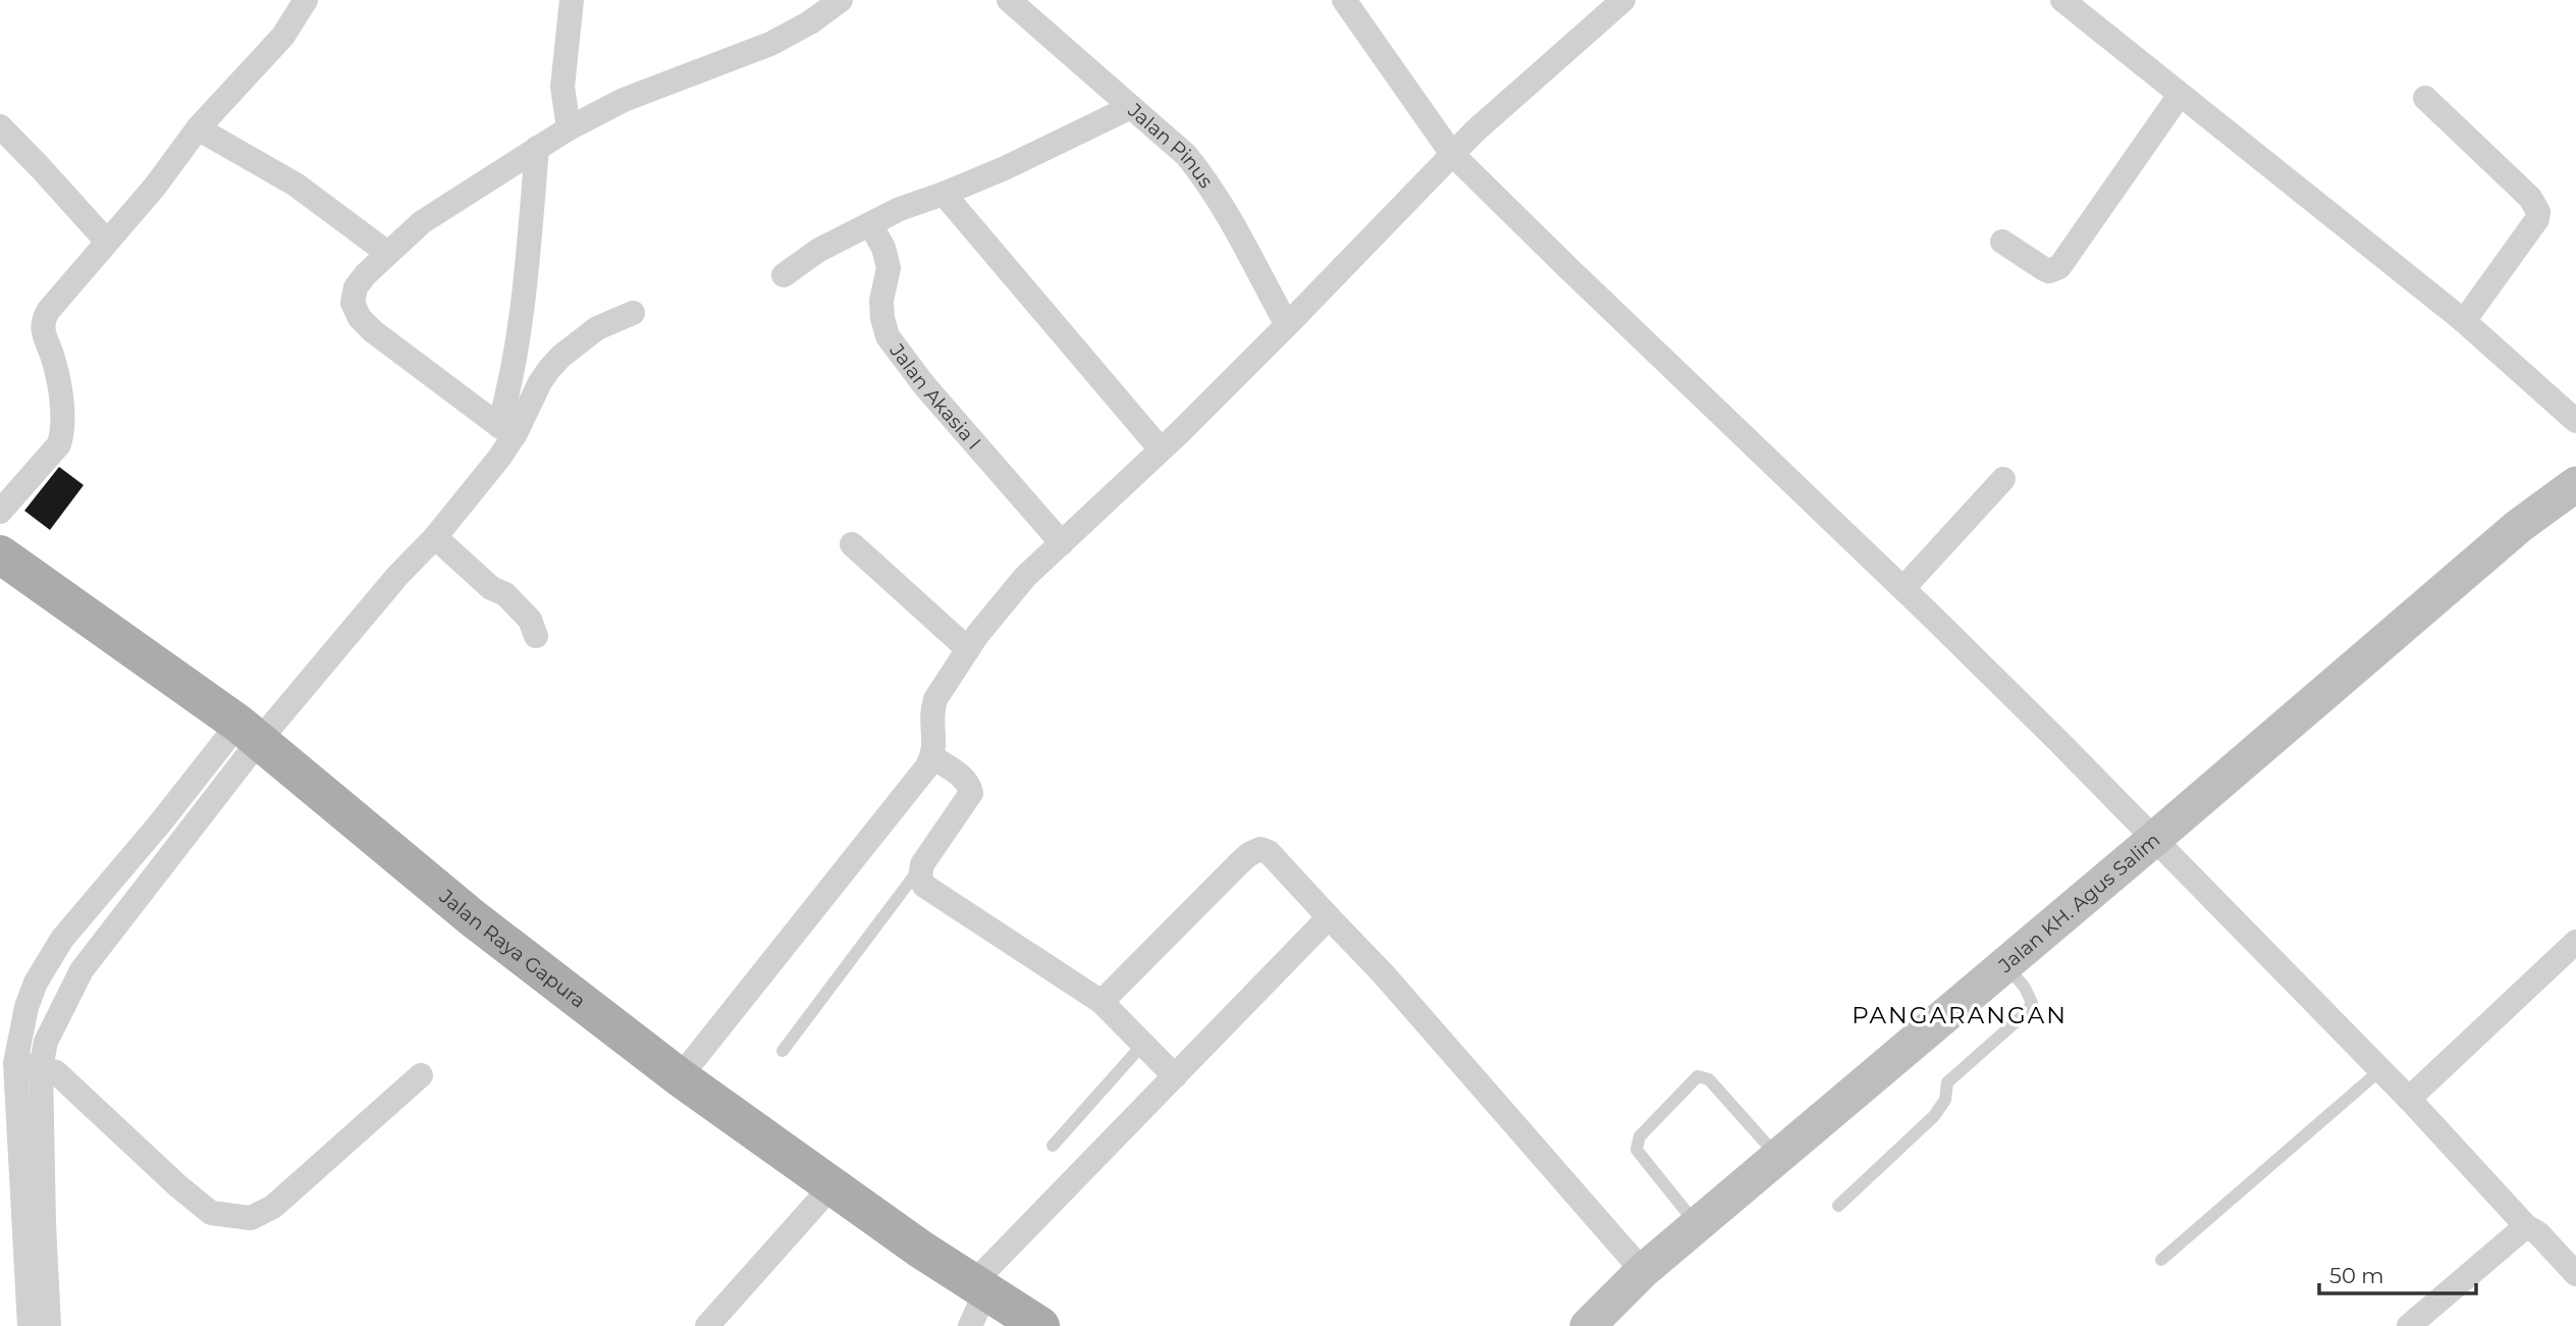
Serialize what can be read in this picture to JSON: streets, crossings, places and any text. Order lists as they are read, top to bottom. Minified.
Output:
{"streets":{"main road":["Jalan KH. Agus Salim","Jalan Raya Gapura"],"street":["Jalan Pinus","Jalan Akasia I"]},"districts":["PANGARANGAN"],"scale_bar":"50 m"}
